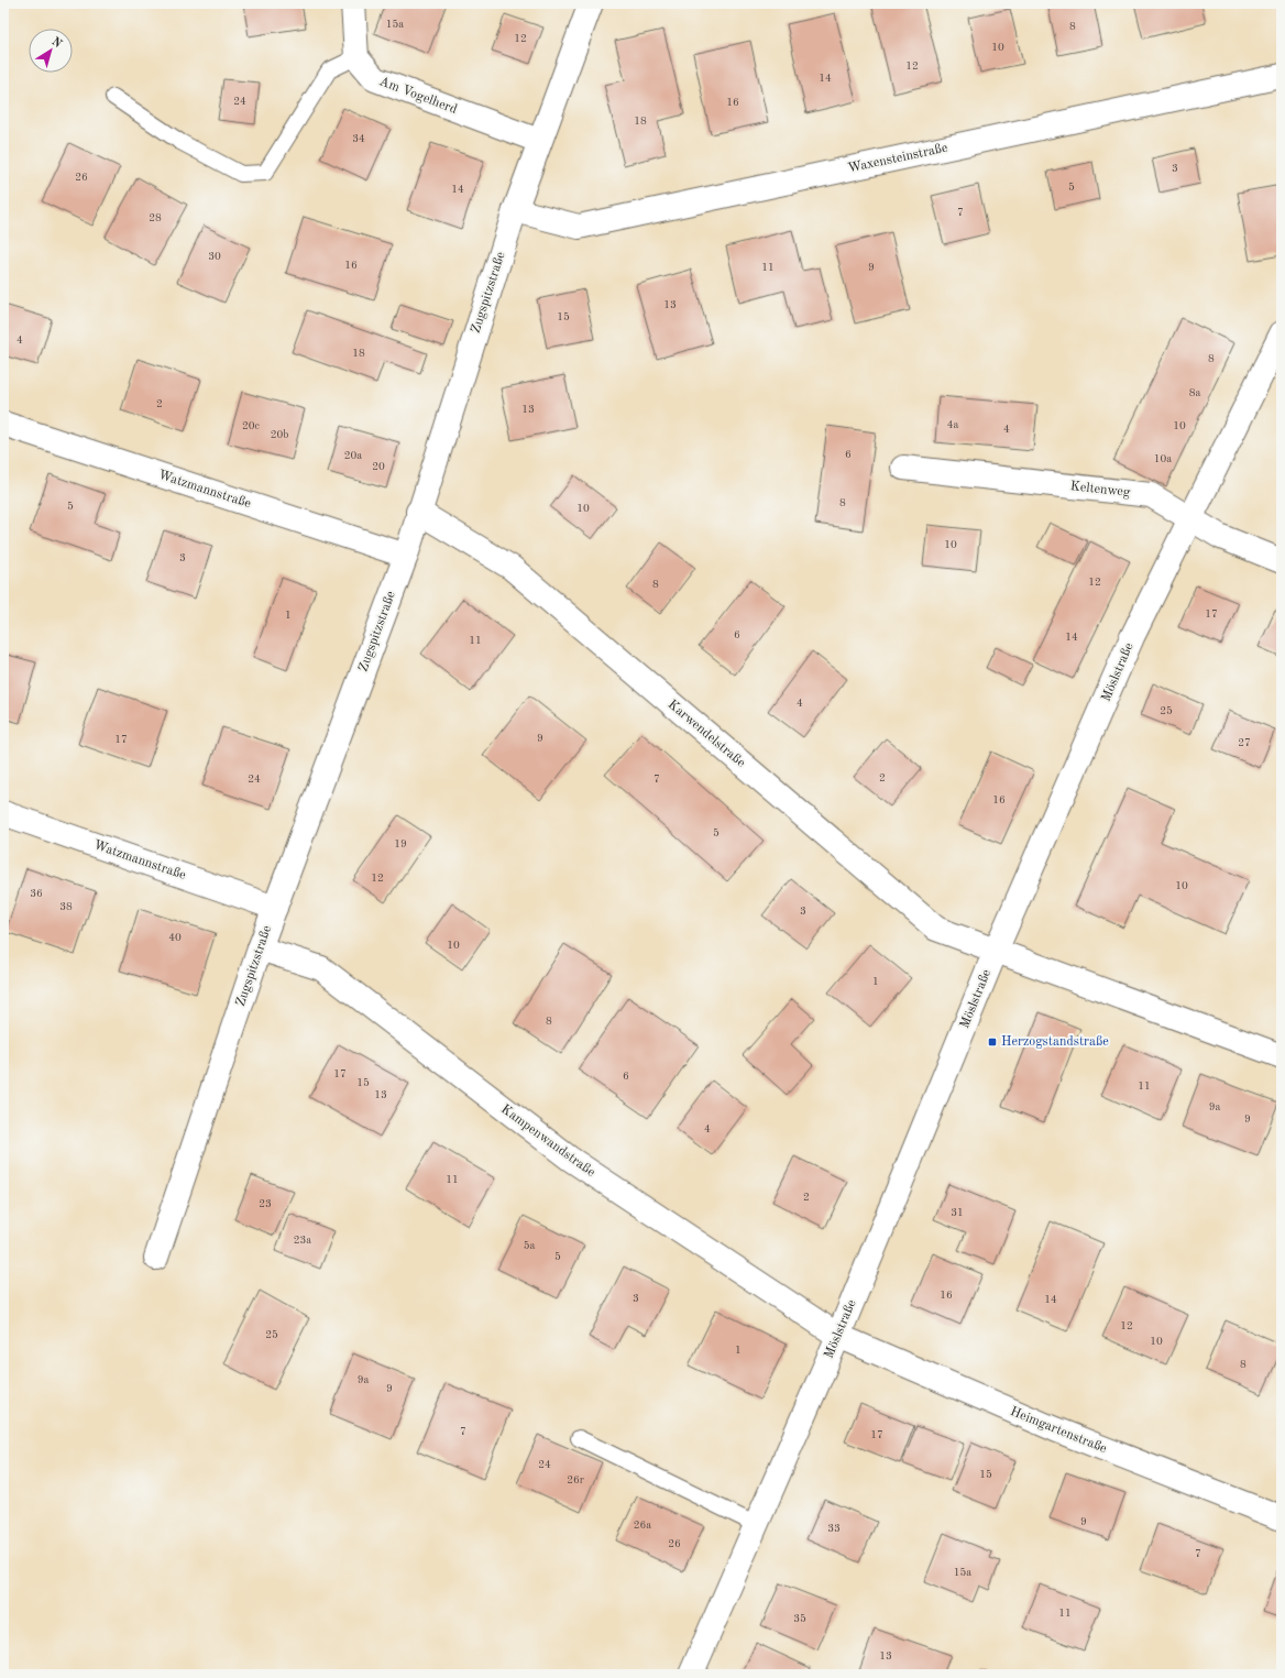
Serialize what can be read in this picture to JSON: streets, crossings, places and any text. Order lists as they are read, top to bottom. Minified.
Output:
{"streets":{"street":["Am Vogelherd","Waxensteinstraße","Zugspitzstraße","Watzmannstraße","Keltenweg","Möslstraße","Karwendelstraße","Kampenwandstraße","Heimgartenstraße"]},"crossings":[["Am Vogelherd","Zugspitzstraße"],["Waxensteinstraße","Zugspitzstraße"],["Zugspitzstraße","Watzmannstraße"],["Zugspitzstraße","Karwendelstraße"],["Zugspitzstraße","Kampenwandstraße"],["Keltenweg","Möslstraße"],["Möslstraße","Karwendelstraße"],["Möslstraße","Kampenwandstraße"],["Möslstraße","Heimgartenstraße"],["Kampenwandstraße","Heimgartenstraße"]],"places":{"transit":["Herzogstandstraße"]},"house_numbers":["15a","8","12","10","12","14","24","16","18","34","3","26","5","14","7","28","30","16","11","9","13","15","4","18","8","8a","2","13","4a","20c","10","4","20b","6","20a","10a","20","8","5","10","10","3","12","8","17","1","6","14","11","4","25","9","17","27","2","24","7","16","5","19","12","10","36","38","3","40","10","1","8","17","6","15","11","13","9a","9","4","11","2","23","31","23a","5a","5","16","3","14","12","25","10","1","8","9a","9","7","17","24","15","26r","9","26a","33","26","7","15a","11","35","13"],"north":"top right"}
